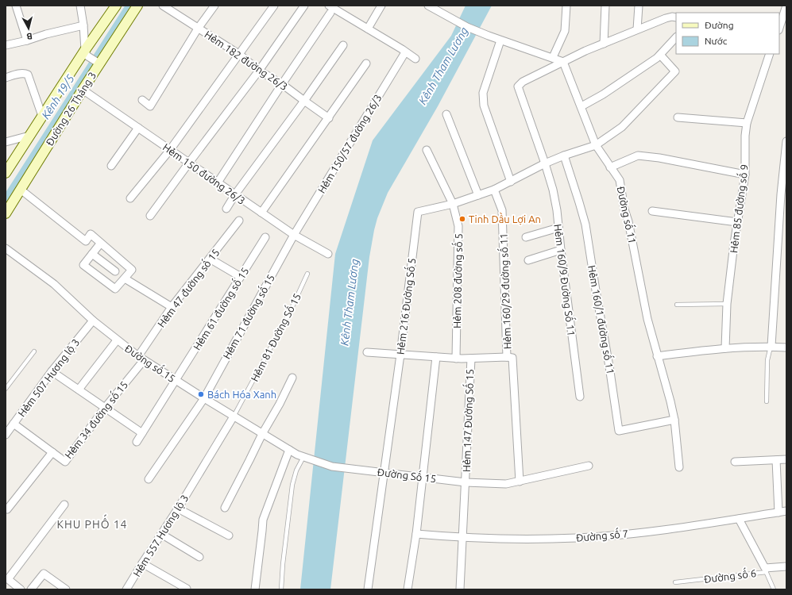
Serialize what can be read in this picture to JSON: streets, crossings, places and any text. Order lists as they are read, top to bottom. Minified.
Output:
{"streets":{"street":["Hẻm 182 đường 26/3","Đường 26 Tháng 3","Hẻm 150/57 đường 26/3","Hẻm 150 đường 26/3","Hẻm 85 đường số 9","Đường số 11","Hẻm 160/9 Đường Số 11","Hẻm 208 đường số 5","Hẻm 47 đường số 15","Hẻm 160/29 đường số 11","Hẻm 216 Đường Số 5","Hẻm 61 đường số 15","Hẻm 71 đường số 15","Hẻm 160/1 đường số 11","Đường số 15","Hẻm 507 Hương lộ 3","Hẻm 34 đường số 15","Hẻm 147 Đường Số 15","Đường Số 15","Hẻm 557 Hương lộ 3","Đường số 7","Đường số 6"],"lane":["Hẻm 81 Đường Số 15"]},"crossings":[["Đường 26 Tháng 3","Hẻm 150 đường 26/3"],["Hẻm 150/57 đường 26/3","Hẻm 150 đường 26/3"],["Hẻm 150/57 đường 26/3","Hẻm 71 đường số 15"],["Hẻm 150 đường 26/3","Hẻm 71 đường số 15"],["Đường số 11","Hẻm 160/9 Đường Số 11"],["Đường số 11","Hẻm 216 Đường Số 5"],["Đường số 11","Hẻm 160/1 đường số 11"],["Hẻm 160/9 Đường Số 11","Hẻm 216 Đường Số 5"],["Hẻm 208 đường số 5","Hẻm 216 Đường Số 5"],["Hẻm 47 đường số 15","Đường số 15"],["Hẻm 47 đường số 15","Hẻm 34 đường số 15"],["Hẻm 160/29 đường số 11","Hẻm 216 Đường Số 5"],["Hẻm 160/29 đường số 11","Đường Số 15"],["Hẻm 216 Đường Số 5","Hẻm 160/1 đường số 11"],["Hẻm 216 Đường Số 5","Đường Số 15"],["Hẻm 61 đường số 15","Đường số 15"],["Hẻm 71 đường số 15","Đường số 15"],["Hẻm 81 Đường Số 15","Đường số 15"],["Hẻm 81 Đường Số 15","Hẻm 557 Hương lộ 3"],["Đường số 15","Hẻm 507 Hương lộ 3"],["Đường số 15","Hẻm 34 đường số 15"],["Đường số 15","Đường Số 15"],["Đường số 15","Hẻm 557 Hương lộ 3"],["Hẻm 507 Hương lộ 3","Hẻm 34 đường số 15"],["Hẻm 147 Đường Số 15","Đường Số 15"],["Hẻm 147 Đường Số 15","Đường số 7"],["Đường số 7","Đường số 6"]],"districts":["KHU PHỐ 14"],"water":["Kênh Tham Lương","Kênh 19/5"],"places":["Tinh Dầu Lợi An","Bách Hóa Xanh"],"legend":["Đường","Nước"],"north":"bottom"}
